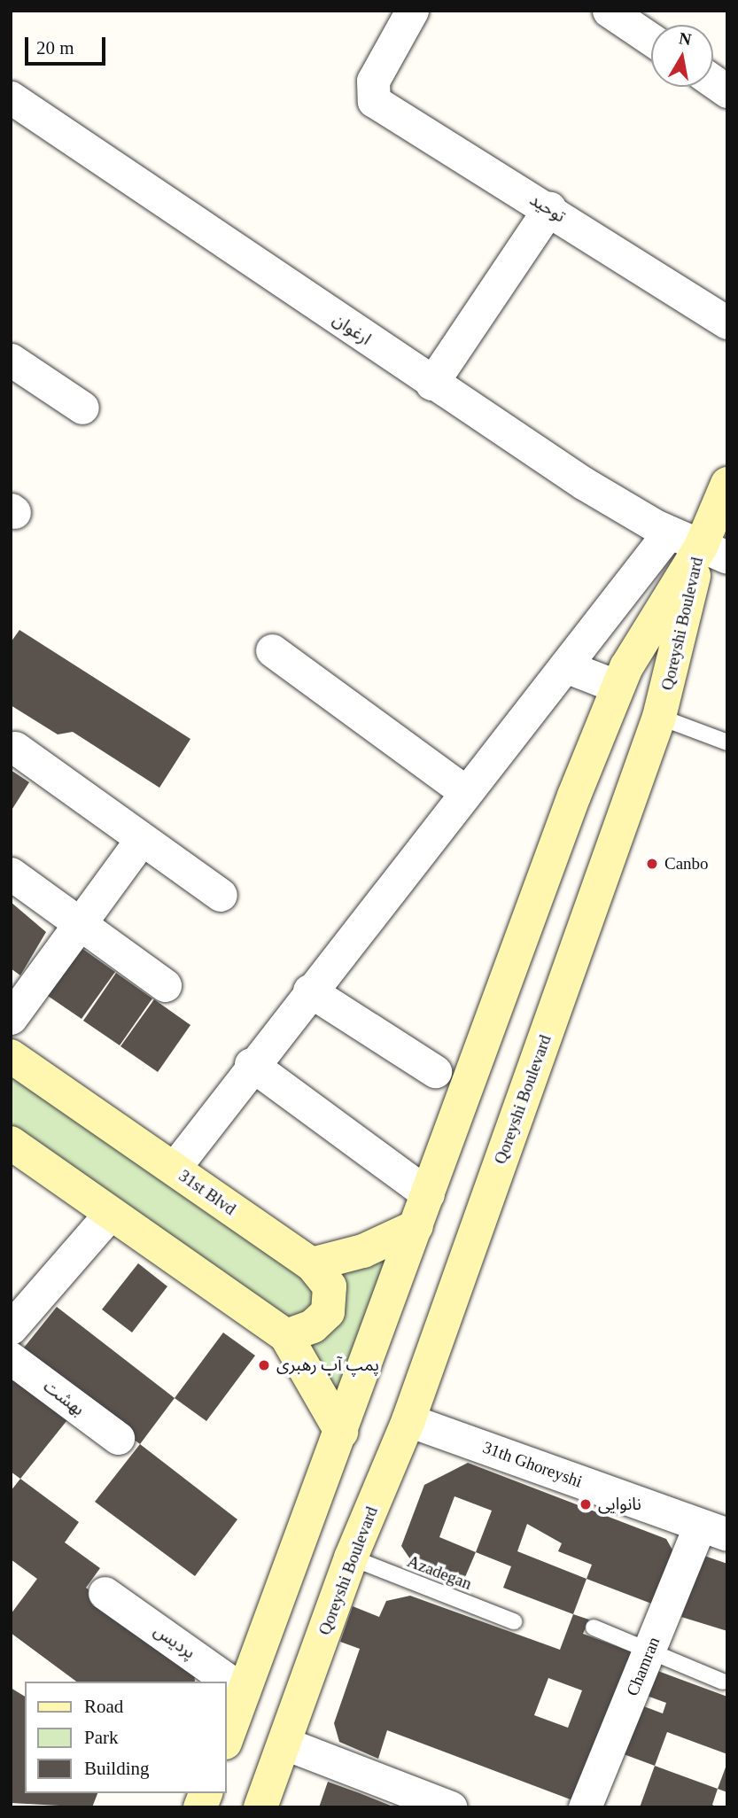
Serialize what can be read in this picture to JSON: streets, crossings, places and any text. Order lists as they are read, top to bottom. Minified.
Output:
{"streets":{"main road":["Qoreyshi Boulevard","31st Blvd"],"street":["توحید","ارغوان","بهشت","31th Ghoreyshi","پردیس","Chamran"],"lane":["Azadegan"]},"crossings":[["ارغوان","Qoreyshi Boulevard"],["Qoreyshi Boulevard","31th Ghoreyshi"],["Qoreyshi Boulevard","Azadegan"],["Qoreyshi Boulevard","پردیس"],["31th Ghoreyshi","Chamran"]],"places":["Canbo","پمپ آب رهبری","نانوایی"],"legend":["Road","Park","Building"],"scale_bar":"20 m","north":"top"}
